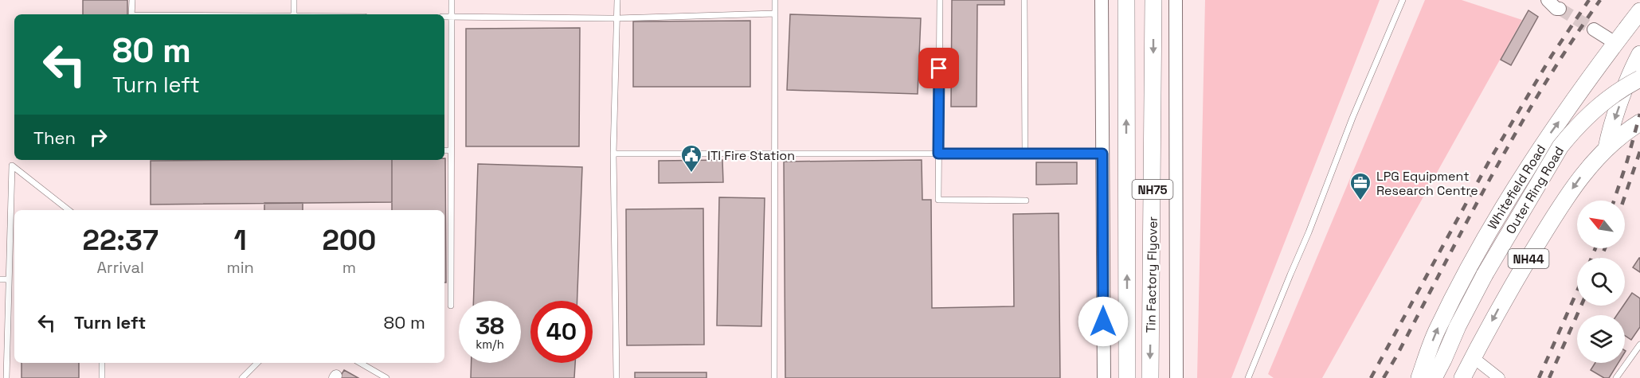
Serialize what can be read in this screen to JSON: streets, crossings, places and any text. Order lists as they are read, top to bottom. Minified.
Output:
{"streets":{"main road":["Whitefield Road","NH75","Outer Ring Road","NH44","Tin Factory Flyover"]},"places":{"public building":["ITI Fire Station"],"office":["LPG Equipment Research Centre"]},"north":"top left","page":{"turn":["80 m","Turn left"],"then":"Then","eta":["22:37","Arrival","1","min","200","m"],"list":[{"name":"Turn left","value":"80 m"}],"speed":"38 km/h","limit":"40"}}
